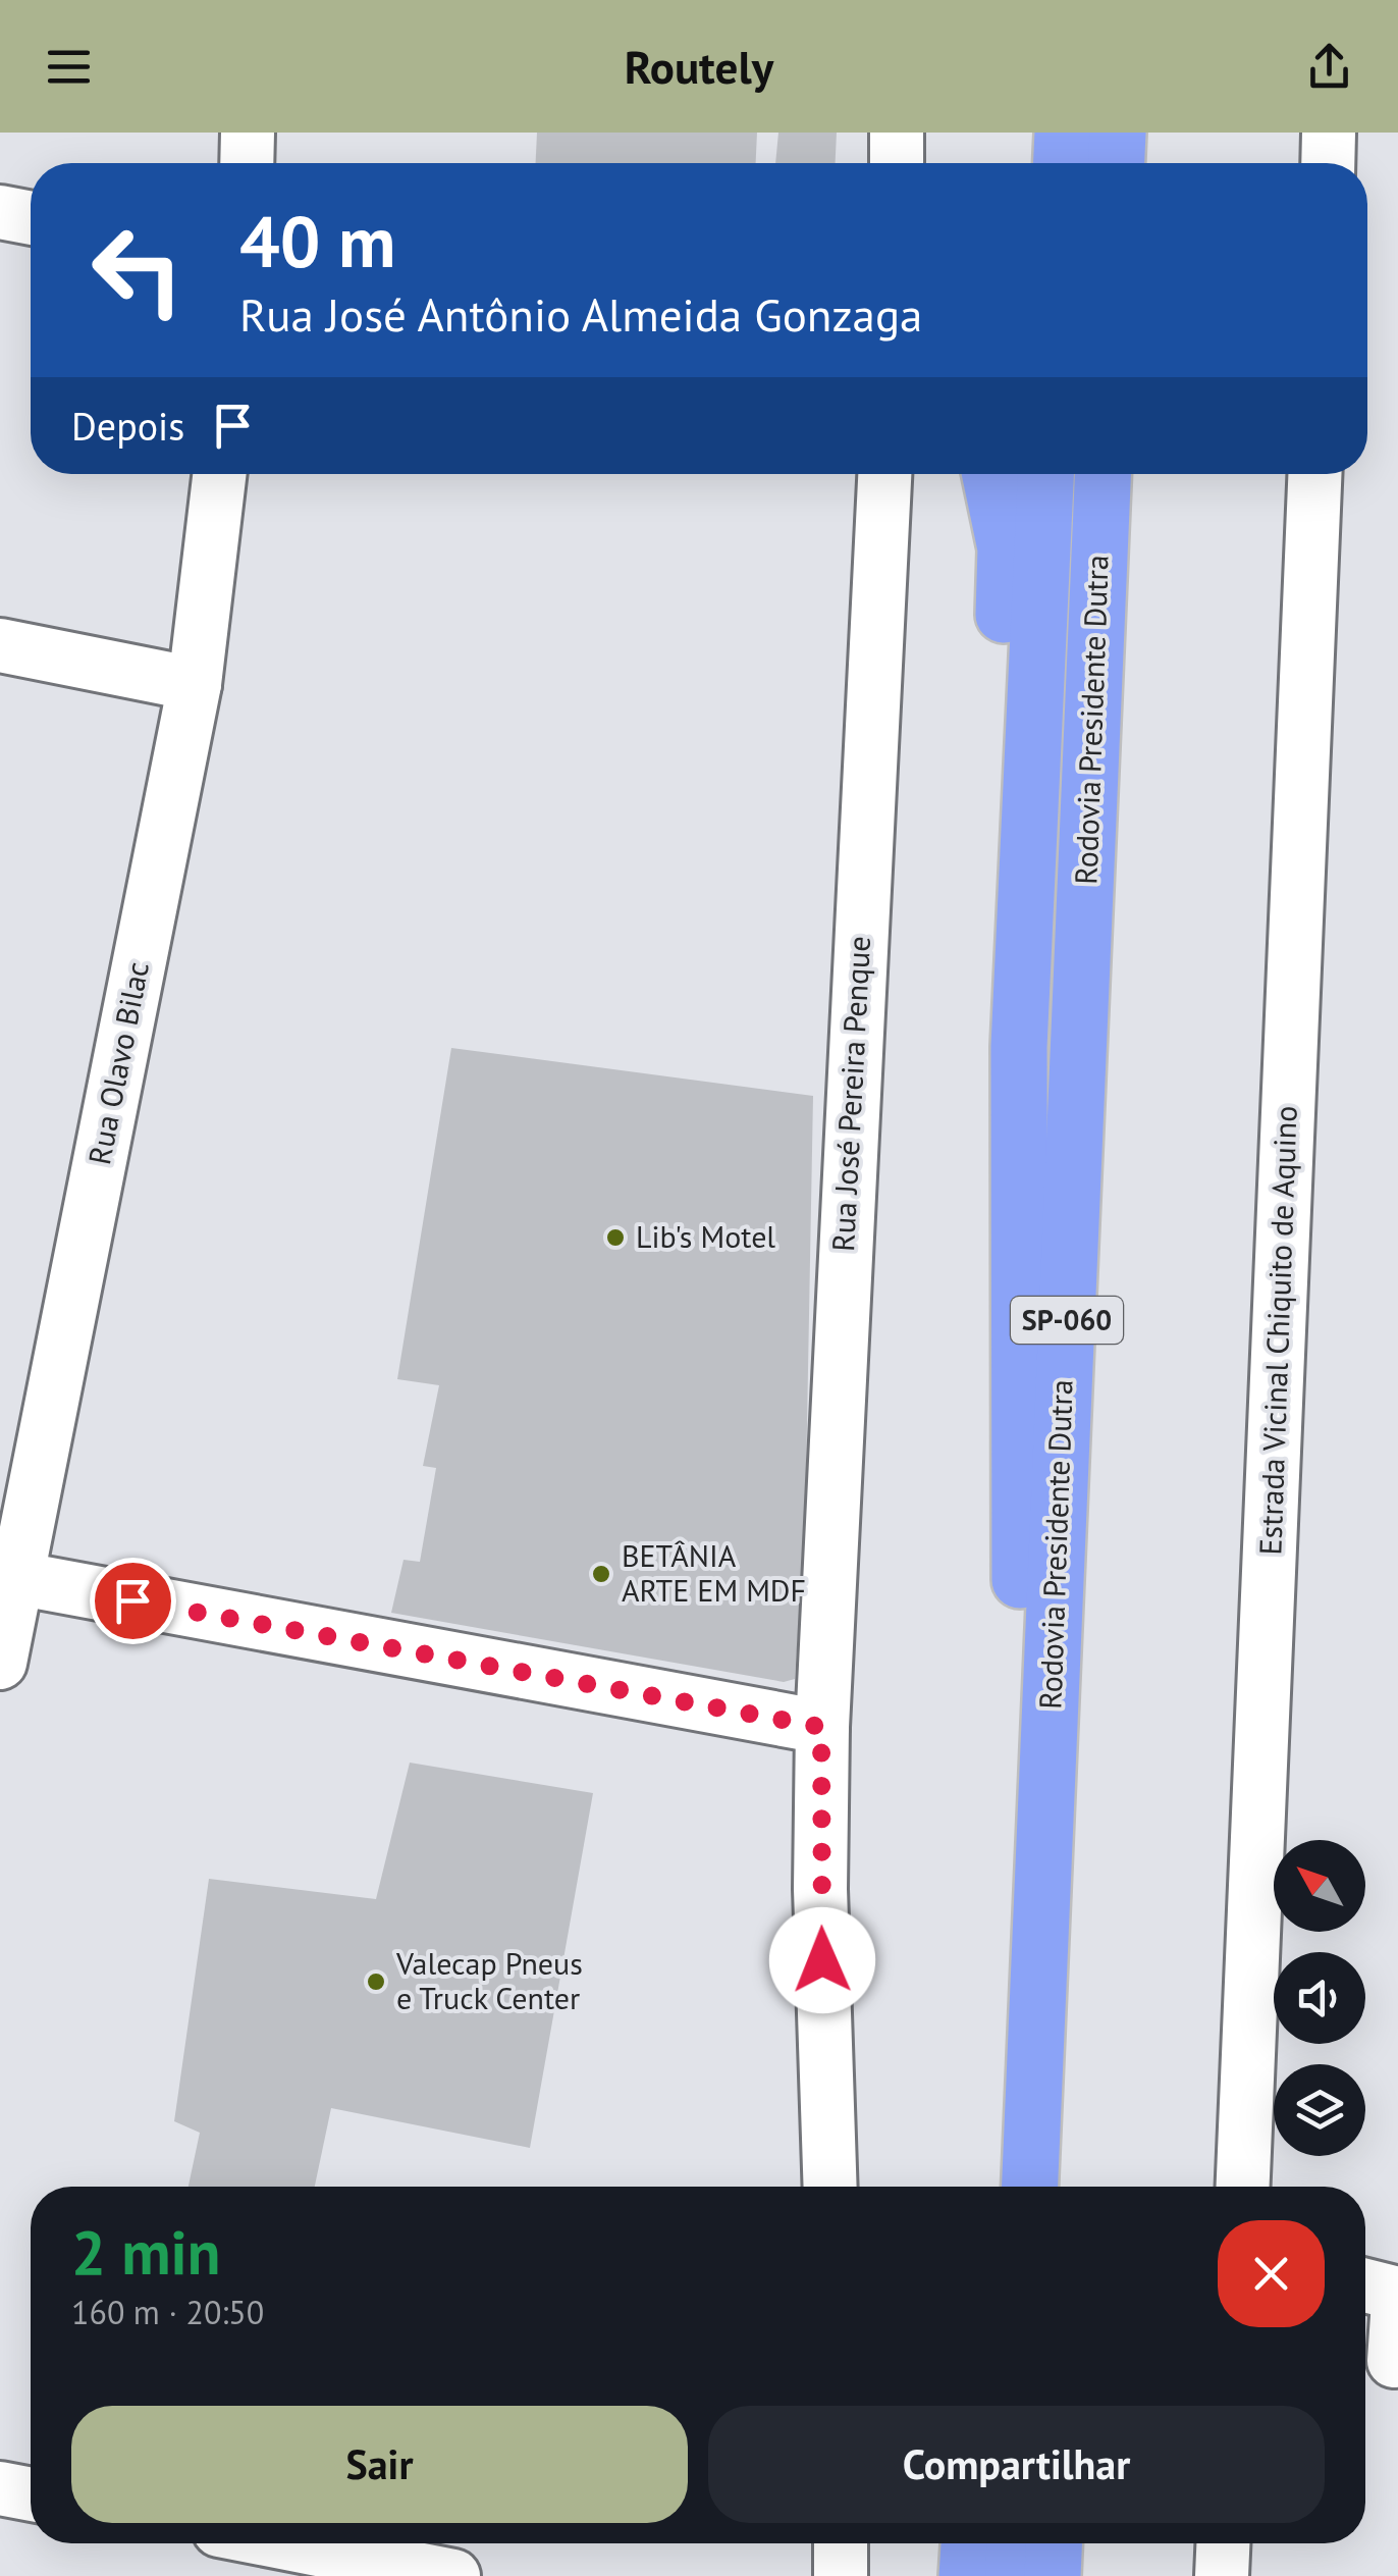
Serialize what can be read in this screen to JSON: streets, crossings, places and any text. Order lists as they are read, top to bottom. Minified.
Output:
{"streets":{"highway":["Rodovia Presidente Dutra","SP-060"],"street":["Rua Olavo Bilac","Rua José Pereira Penque","Estrada Vicinal Chiquito de Aquino"]},"places":["Lib's Motel","BETÂNIA ARTE EM MDF","Valecap Pneus e Truck Center"],"north":"top left","page":{"header":"Routely","turn":["40 m","Rua José Antônio Almeida Gonzaga"],"then":"Depois","heading":["2 min","160 m · 20:50"],"buttons":["Sair","Compartilhar"]}}
